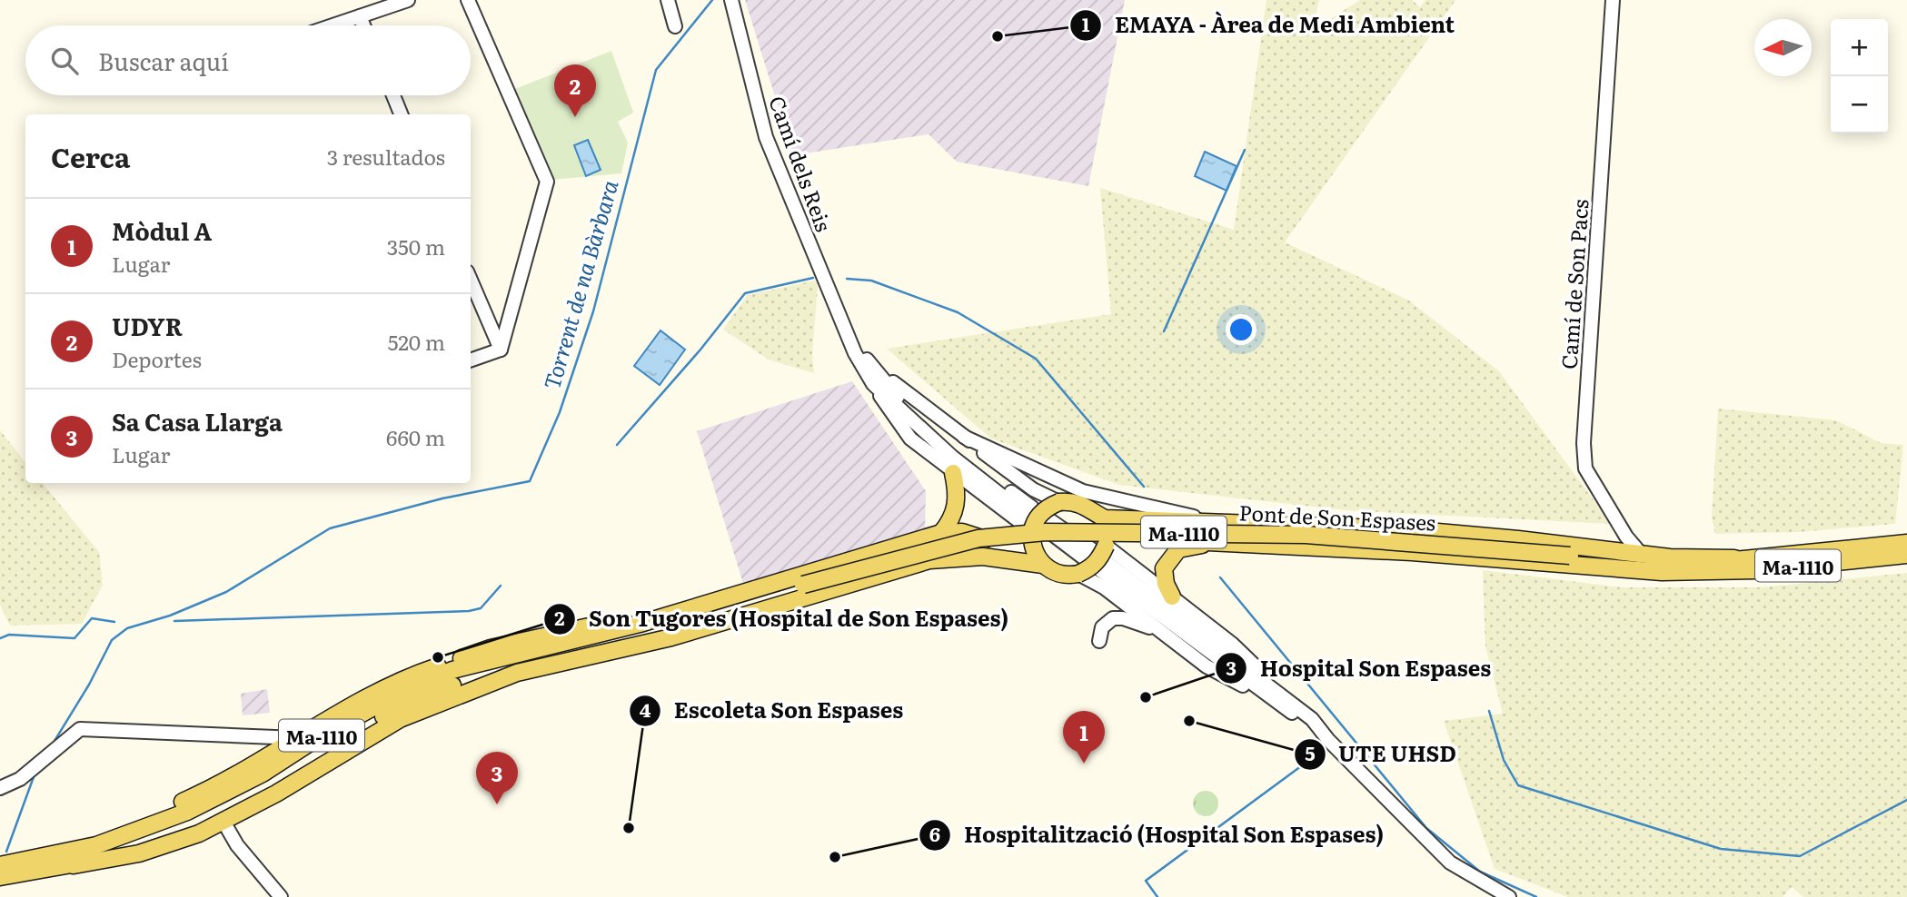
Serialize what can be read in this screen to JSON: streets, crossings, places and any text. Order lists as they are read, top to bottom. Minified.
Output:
{"streets":{"main road":["Pont de Son Espases","Ma-1110"],"street":["Camí dels Reis","Camí de Son Pacs"]},"crossings":[["Camí dels Reis","Ma-1110"],["Camí de Son Pacs","Ma-1110"],["Pont de Son Espases","Ma-1110"]],"water":["Torrent de na Bàrbara"],"places":["EMAYA - Àrea de Medi Ambient","Son Tugores (Hospital de Son Espases)","Hospital Son Espases","UTE UHSD","Escoleta Son Espases","Hospitalització (Hospital Son Espases)"],"north":"left","page":{"map_buttons":["+","−"],"search":"Buscar aquí","pins":["2","1","3"],"heading":["Cerca","3 resultados"],"list":[{"mark":"1","name":"Mòdul A","note":"Lugar","value":"350 m"},{"mark":"2","name":"UDYR","note":"Deportes","value":"520 m"},{"mark":"3","name":"Sa Casa Llarga","note":"Lugar","value":"660 m"}]}}
